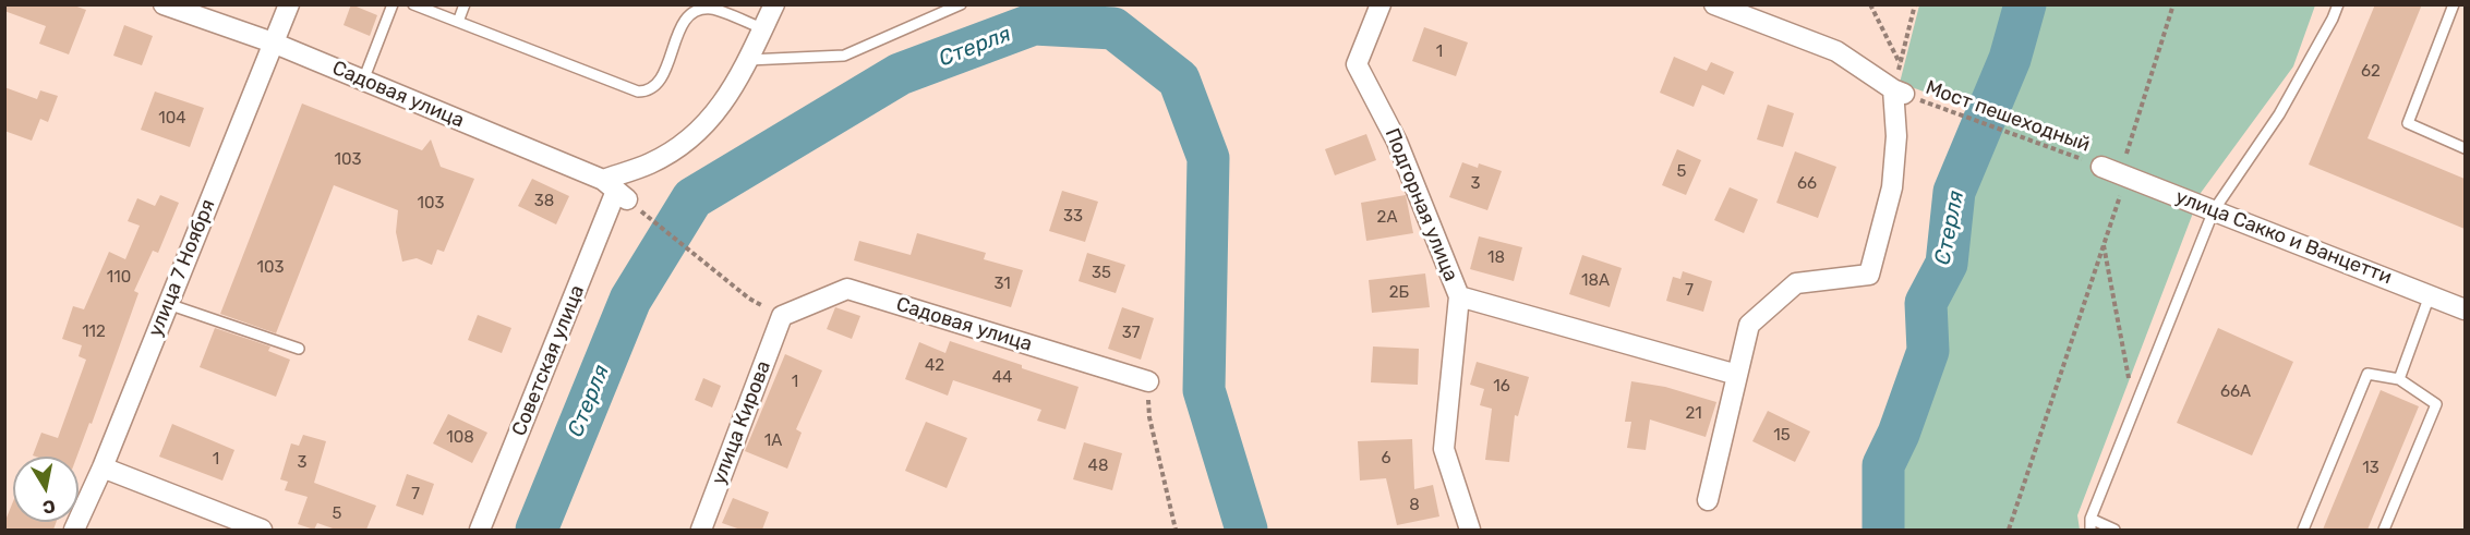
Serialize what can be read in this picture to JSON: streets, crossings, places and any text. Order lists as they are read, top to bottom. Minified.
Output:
{"streets":{"street":["Садовая улица","Подгорная улица","улица Сакко и Ванцетти","улица 7 Ноября","Советская улица","улица Кирова"],"path":["Мост пешеходный"]},"crossings":[["Садовая улица","улица 7 Ноября"],["Садовая улица","Советская улица"],["Садовая улица","улица Кирова"],["Мост пешеходный","улица Сакко и Ванцетти"]],"water":["Стерля"],"house_numbers":["1","62","104","103","5","3","66","38","103","33","2А","18","103","35","110","18А","31","7","2Б","112","37","42","44","1","16","66А","21","15","108","1А","6","1","3","48","13","7","8","5"],"north":"bottom"}
